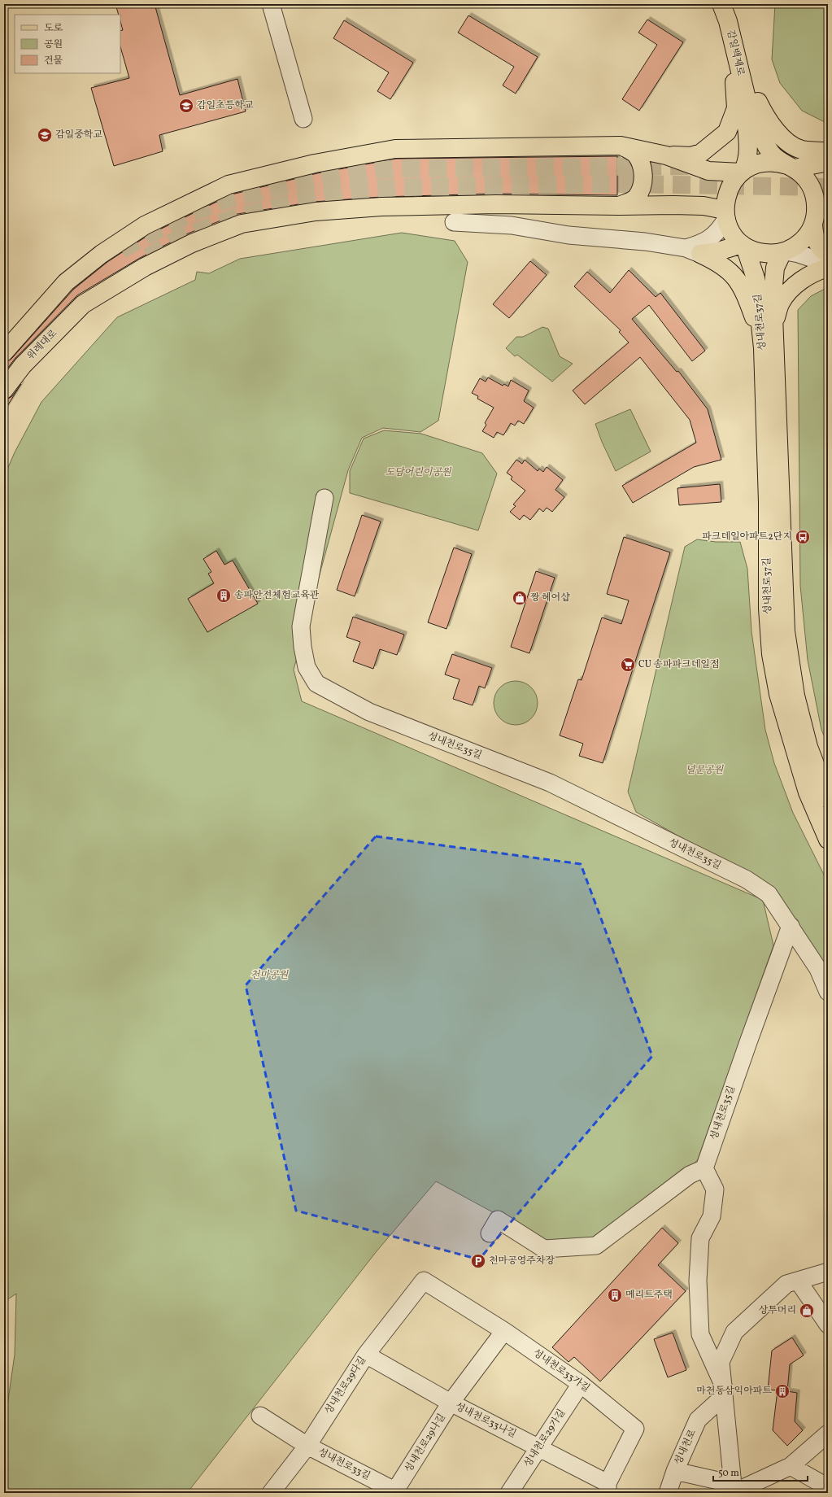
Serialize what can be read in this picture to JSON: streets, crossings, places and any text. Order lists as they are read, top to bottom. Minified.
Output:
{"streets":{"main road":["감일백제로","성내천로37길","위례대로"],"street":["성내천로35길","성내천로33가길","성내천로29다길","성내천로33나길","성내천로29가길","성내천로29나길","성내천로","성내천로33길"]},"crossings":[["성내천로37길","위례대로"],["성내천로33가길","성내천로29다길"],["성내천로33가길","성내천로33나길"],["성내천로33가길","성내천로29가길"],["성내천로33가길","성내천로29나길"],["성내천로29다길","성내천로33나길"],["성내천로29다길","성내천로33길"],["성내천로33나길","성내천로29가길"],["성내천로33나길","성내천로29나길"],["성내천로29나길","성내천로33길"]],"parks":["도담어린이공원","널문공원","천마공원"],"places":{"school or university":["감일초등학교","감일중학교"],"bus stop":["파크데일아파트2단지"],"building":["송파안전체험교육관","메리트주택","마천동삼익아파트"],"shop":["짱 헤어샵","상투머리"],"supermarket":["CU 송파파크데일점"],"parking":["천마공영주차장"]},"legend":["도로","공원","건물"],"scale_bar":"50 m"}
